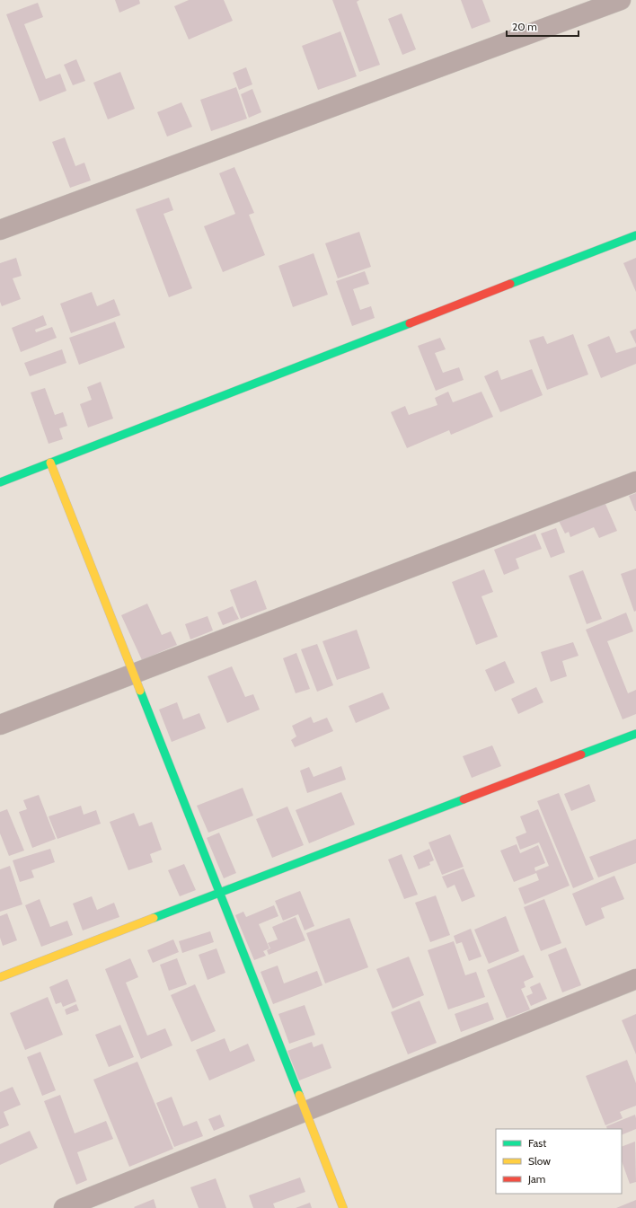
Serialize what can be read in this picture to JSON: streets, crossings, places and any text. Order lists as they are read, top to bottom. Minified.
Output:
{"legend":["Fast","Slow","Jam"],"scale_bar":"20 m"}
